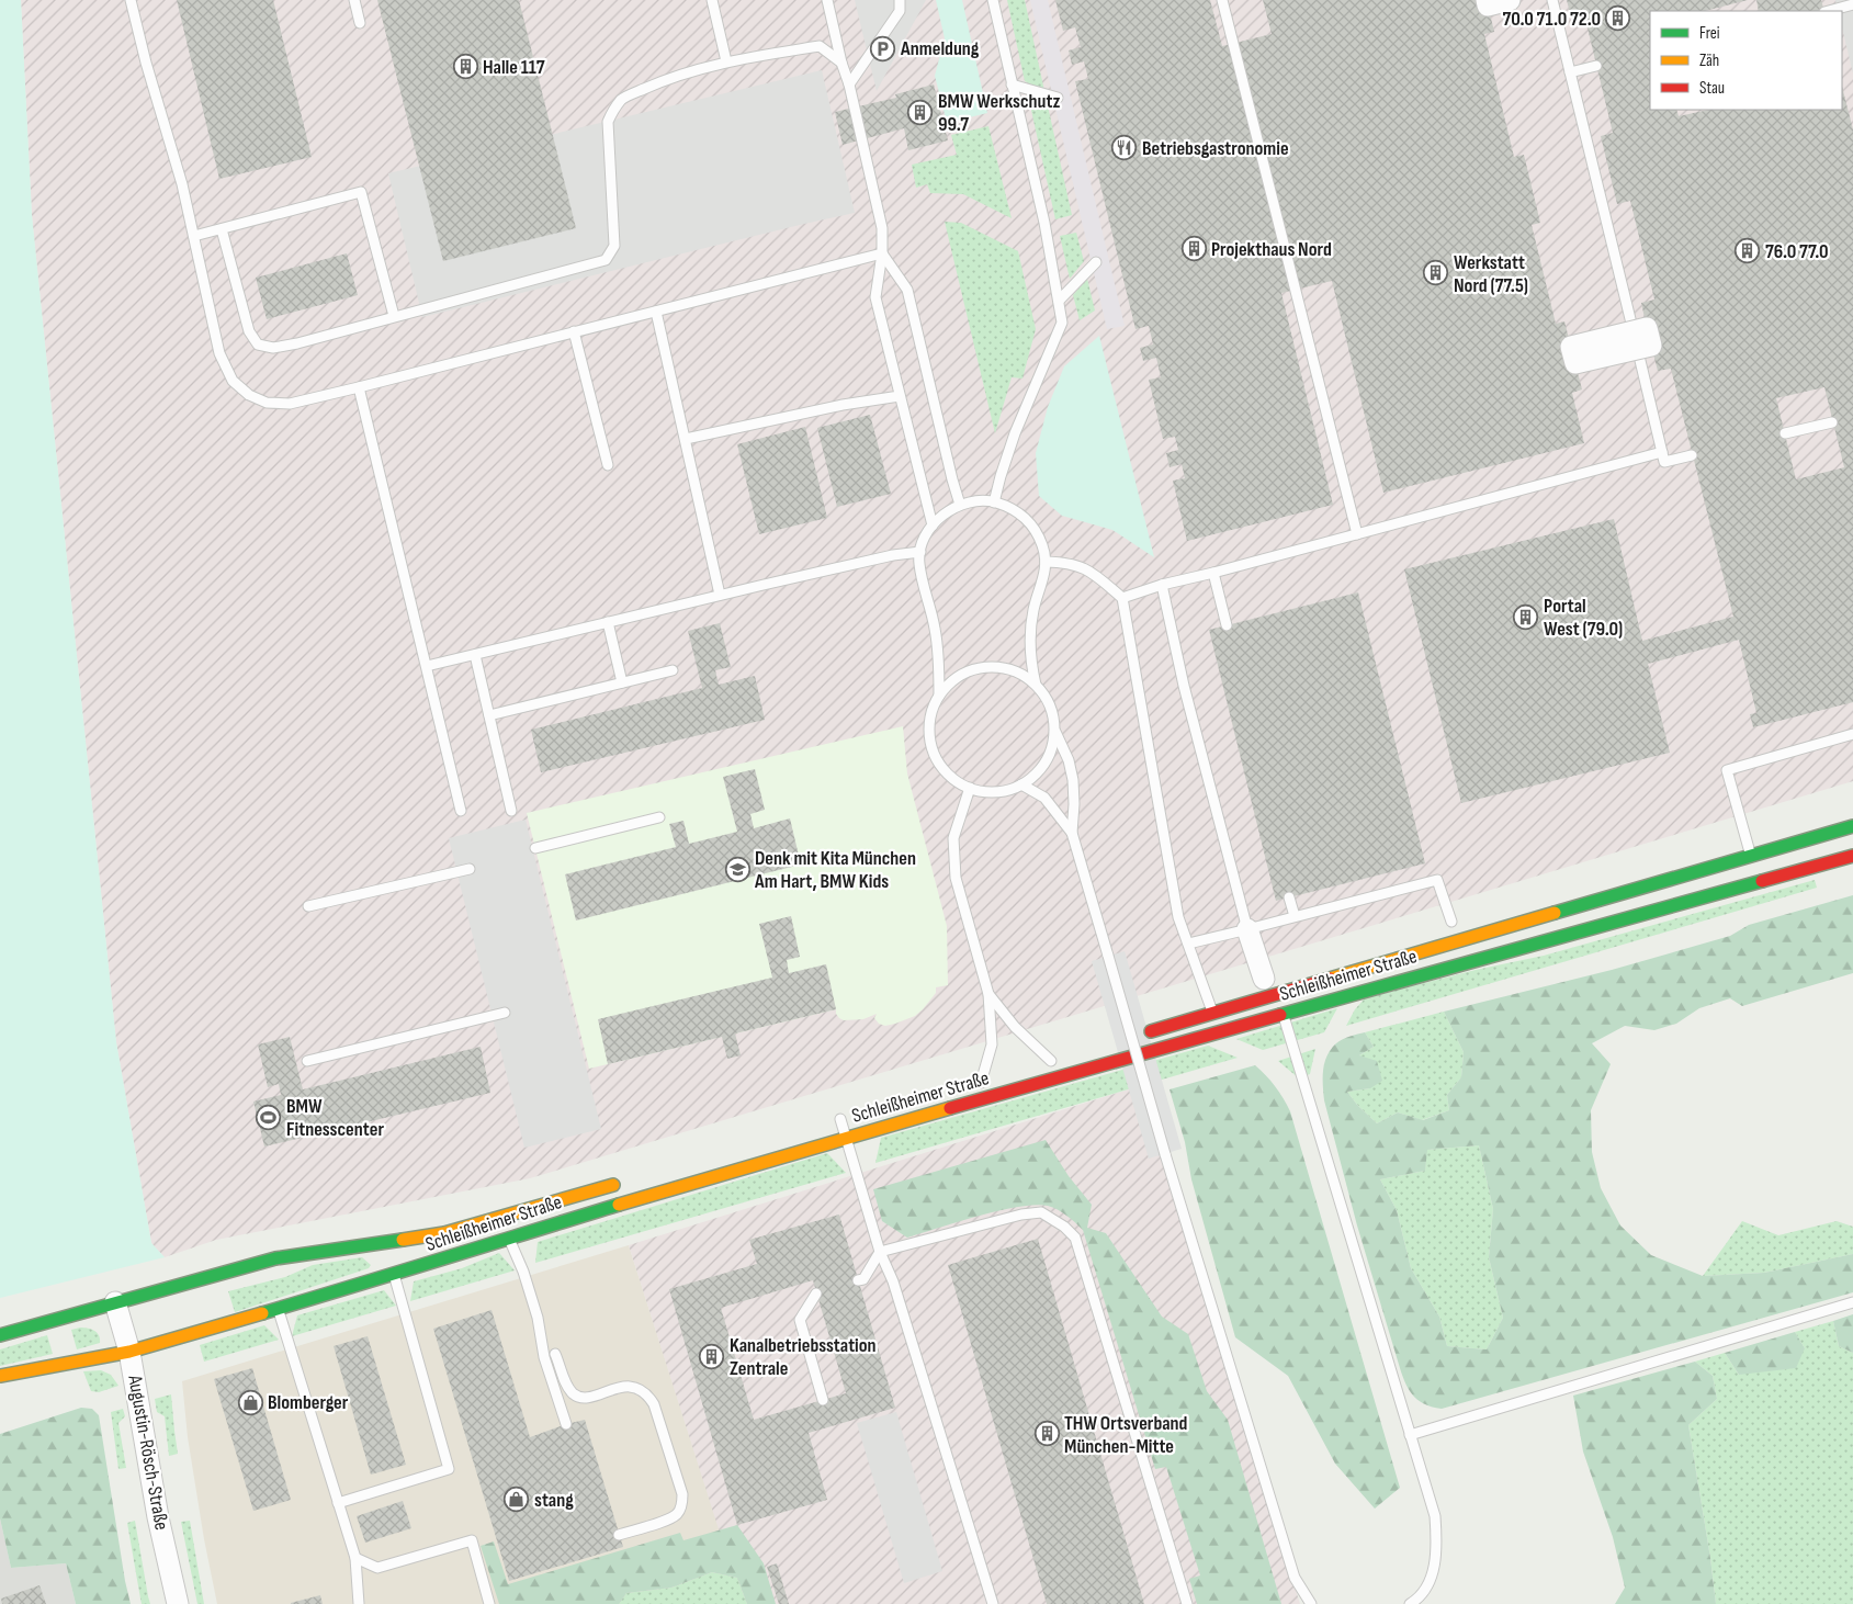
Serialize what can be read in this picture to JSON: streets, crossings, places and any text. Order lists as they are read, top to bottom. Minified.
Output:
{"streets":{"main road":["Schleißheimer Straße"],"street":["Augustin-Rösch-Straße"]},"crossings":[["Schleißheimer Straße","Augustin-Rösch-Straße"]],"places":{"building":["70.0 71.0 72.0","Halle 117","BMW Werkschutz 99.7","Projekthaus Nord","76.0 77.0","Werkstatt Nord (77.5)","Portal West (79.0)","Kanalbetriebsstation Zentrale","THW Ortsverband München-Mitte"],"parking":["Anmeldung"],"restaurant":["Betriebsgastronomie"],"school or university":["Denk mit Kita München Am Hart, BMW Kids"],"sports":["BMW Fitnesscenter"],"shop":["Blomberger","stang"]},"legend":["Frei","Zäh","Stau"]}
